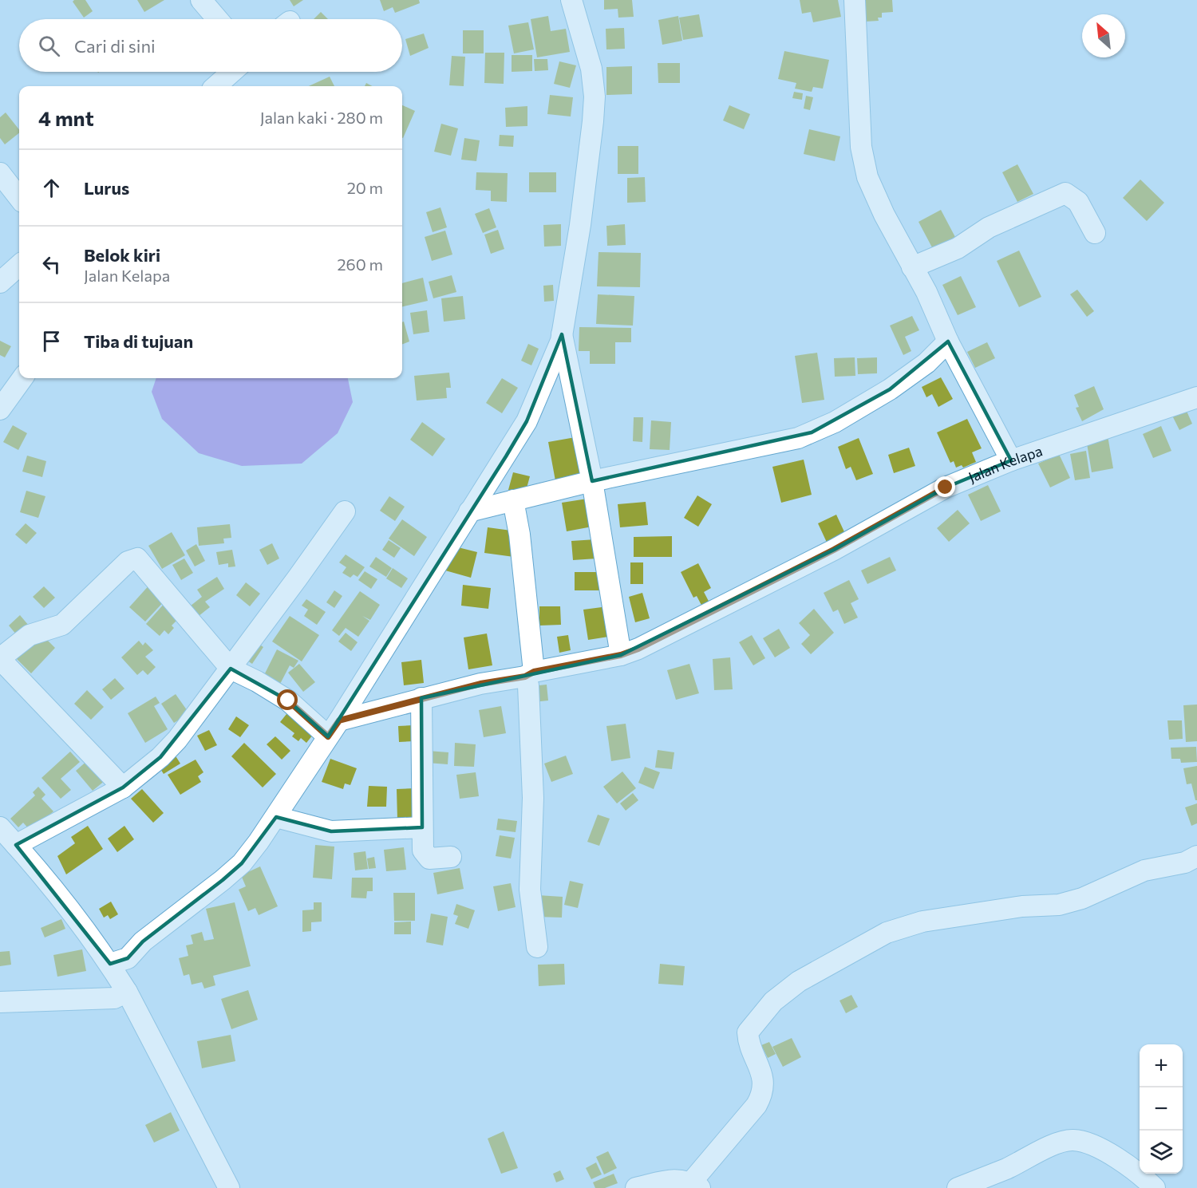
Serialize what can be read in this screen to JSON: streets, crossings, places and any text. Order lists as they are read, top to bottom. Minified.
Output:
{"streets":{"street":["Jalan Kelapa"]},"north":"top left","page":{"search":"Cari di sini","heading":["4 mnt","Jalan kaki · 280 m"],"list":[["Lurus","20 m"],["Belok kiri","Jalan Kelapa","260 m"],"Tiba di tujuan"],"map_buttons":["+","−"]}}
